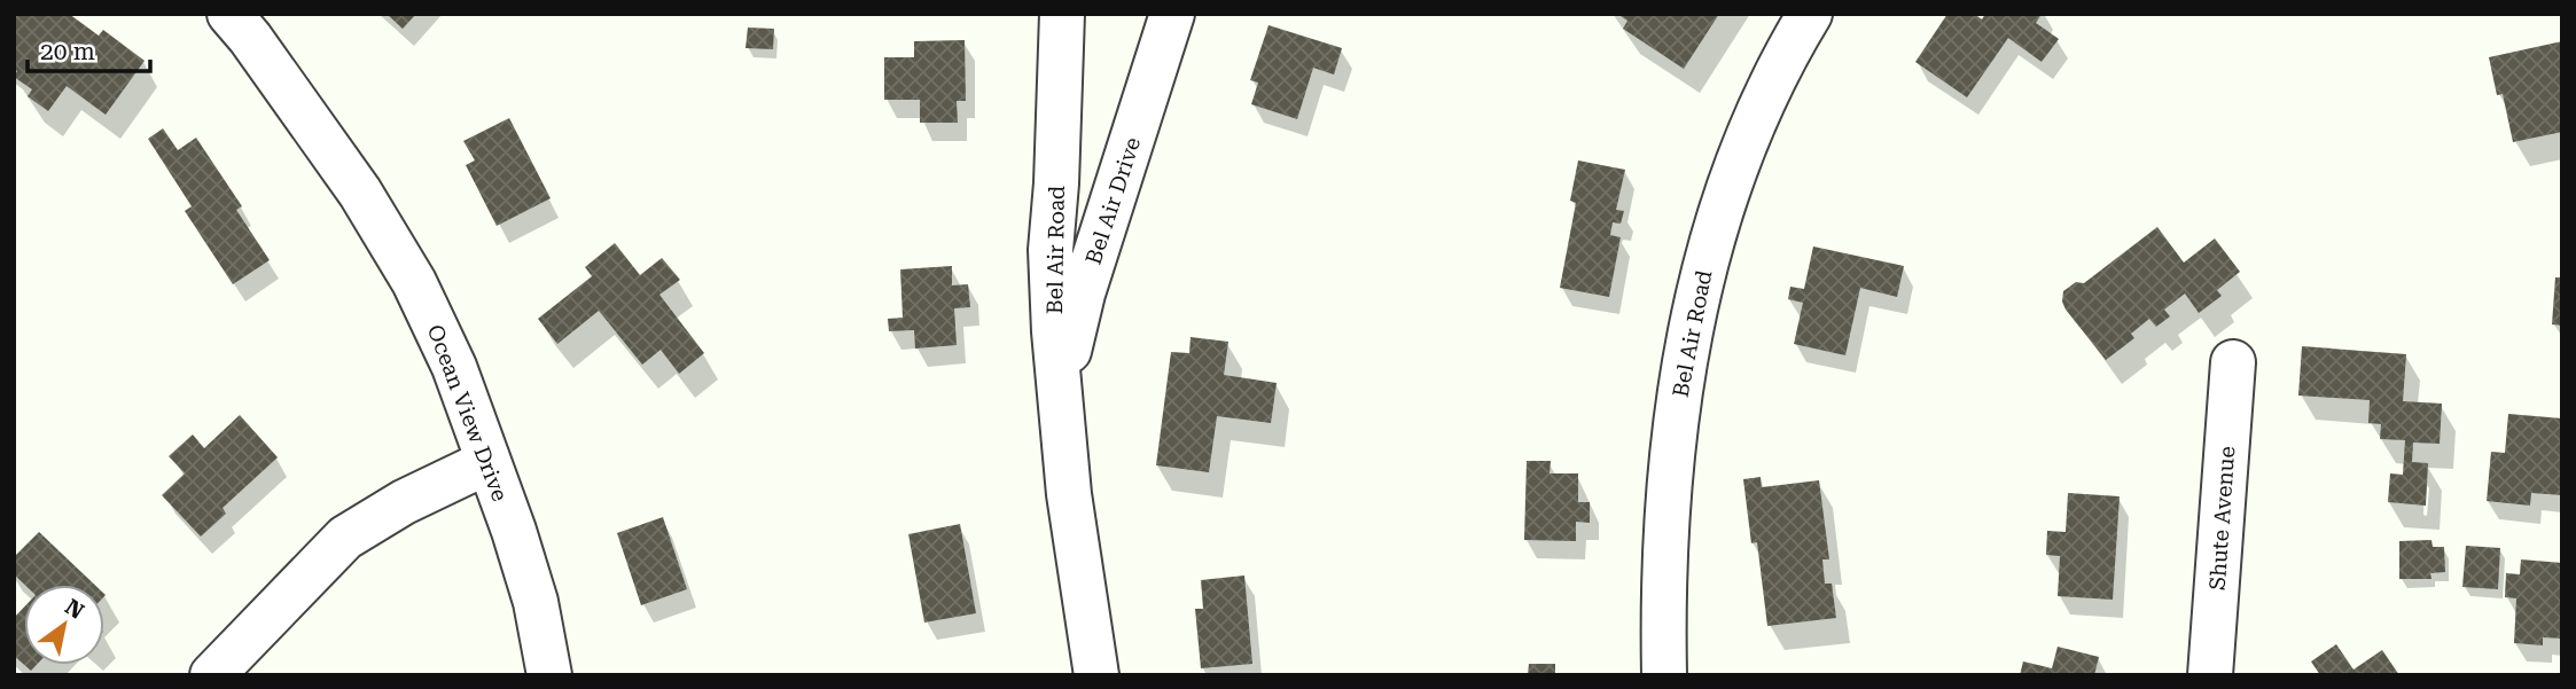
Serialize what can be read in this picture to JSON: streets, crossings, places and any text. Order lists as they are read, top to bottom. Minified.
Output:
{"streets":{"street":["Bel Air Drive","Bel Air Road","Ocean View Drive","Shute Avenue"]},"crossings":[["Bel Air Drive","Bel Air Road"]],"scale_bar":"20 m","north":"top right"}
